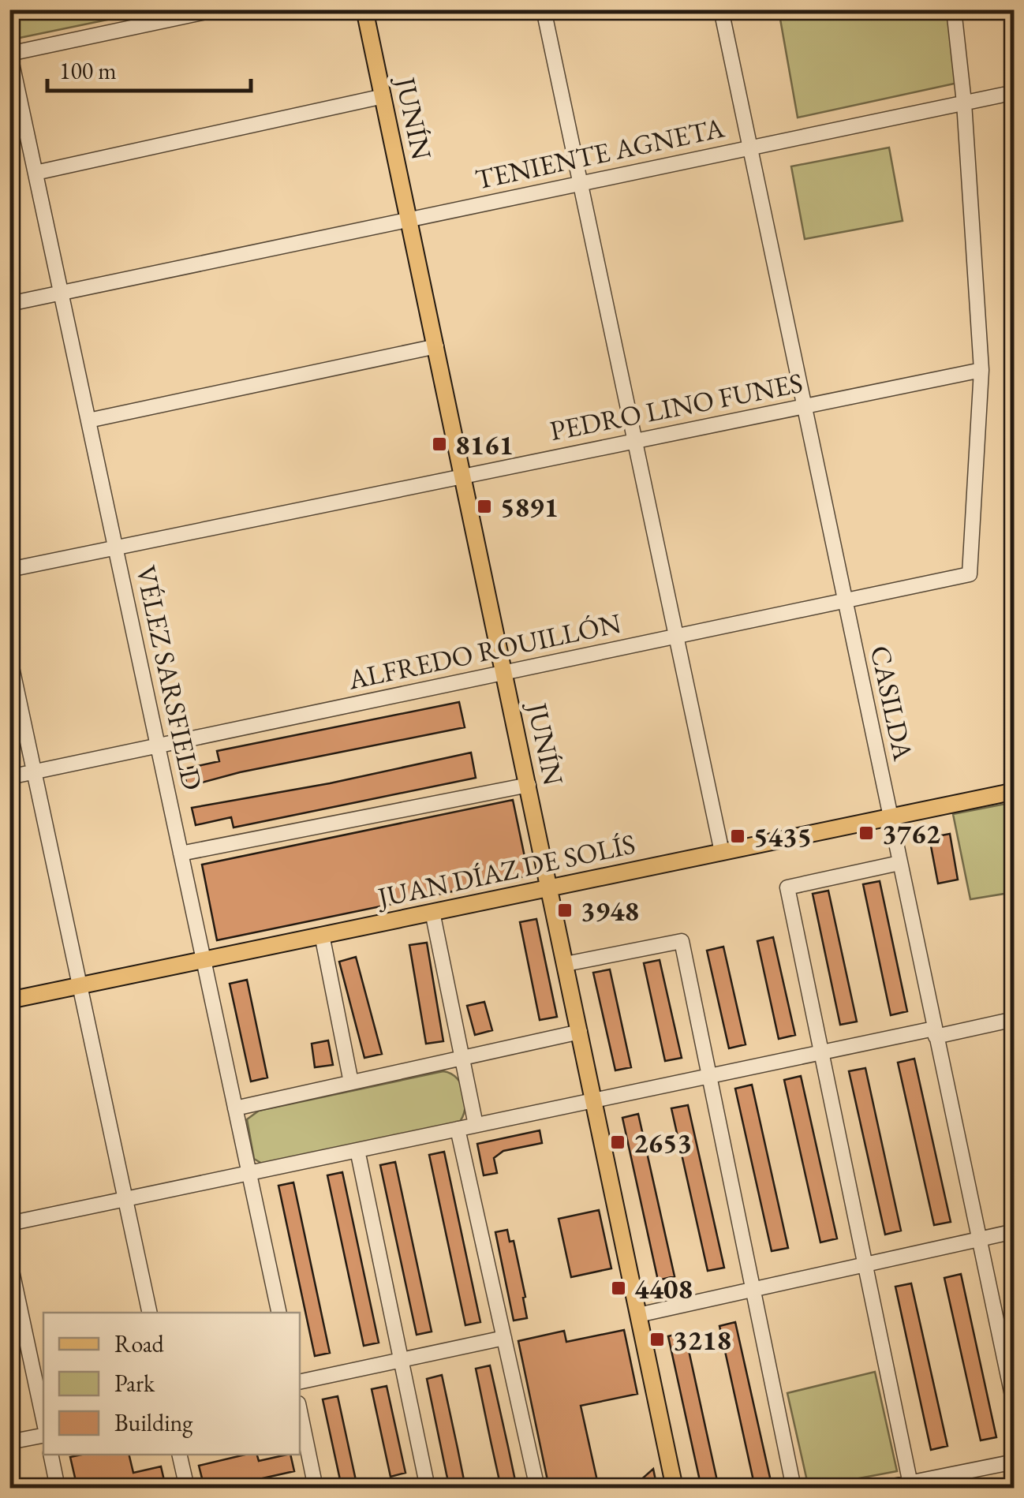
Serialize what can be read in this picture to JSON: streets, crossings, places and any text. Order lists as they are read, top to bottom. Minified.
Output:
{"streets":{"main road":["JUNÍN","JUAN DÍAZ DE SOLÍS"],"street":["TENIENTE AGNETA","PEDRO LINO FUNES","ALFREDO ROUILLÓN","VÉLEZ SARSFIELD","CASILDA"]},"crossings":[["JUNÍN","TENIENTE AGNETA"],["JUNÍN","PEDRO LINO FUNES"],["JUNÍN","ALFREDO ROUILLÓN"],["JUNÍN","JUAN DÍAZ DE SOLÍS"],["TENIENTE AGNETA","VÉLEZ SARSFIELD"],["TENIENTE AGNETA","CASILDA"],["PEDRO LINO FUNES","ALFREDO ROUILLÓN"],["PEDRO LINO FUNES","VÉLEZ SARSFIELD"],["PEDRO LINO FUNES","CASILDA"],["ALFREDO ROUILLÓN","VÉLEZ SARSFIELD"],["ALFREDO ROUILLÓN","CASILDA"],["VÉLEZ SARSFIELD","JUAN DÍAZ DE SOLÍS"],["CASILDA","JUAN DÍAZ DE SOLÍS"]],"places":{"transit":["8161","5891","3762","5435","3948","2653","4408","3218"]},"legend":["Road","Park","Building"],"scale_bar":"100 m"}
